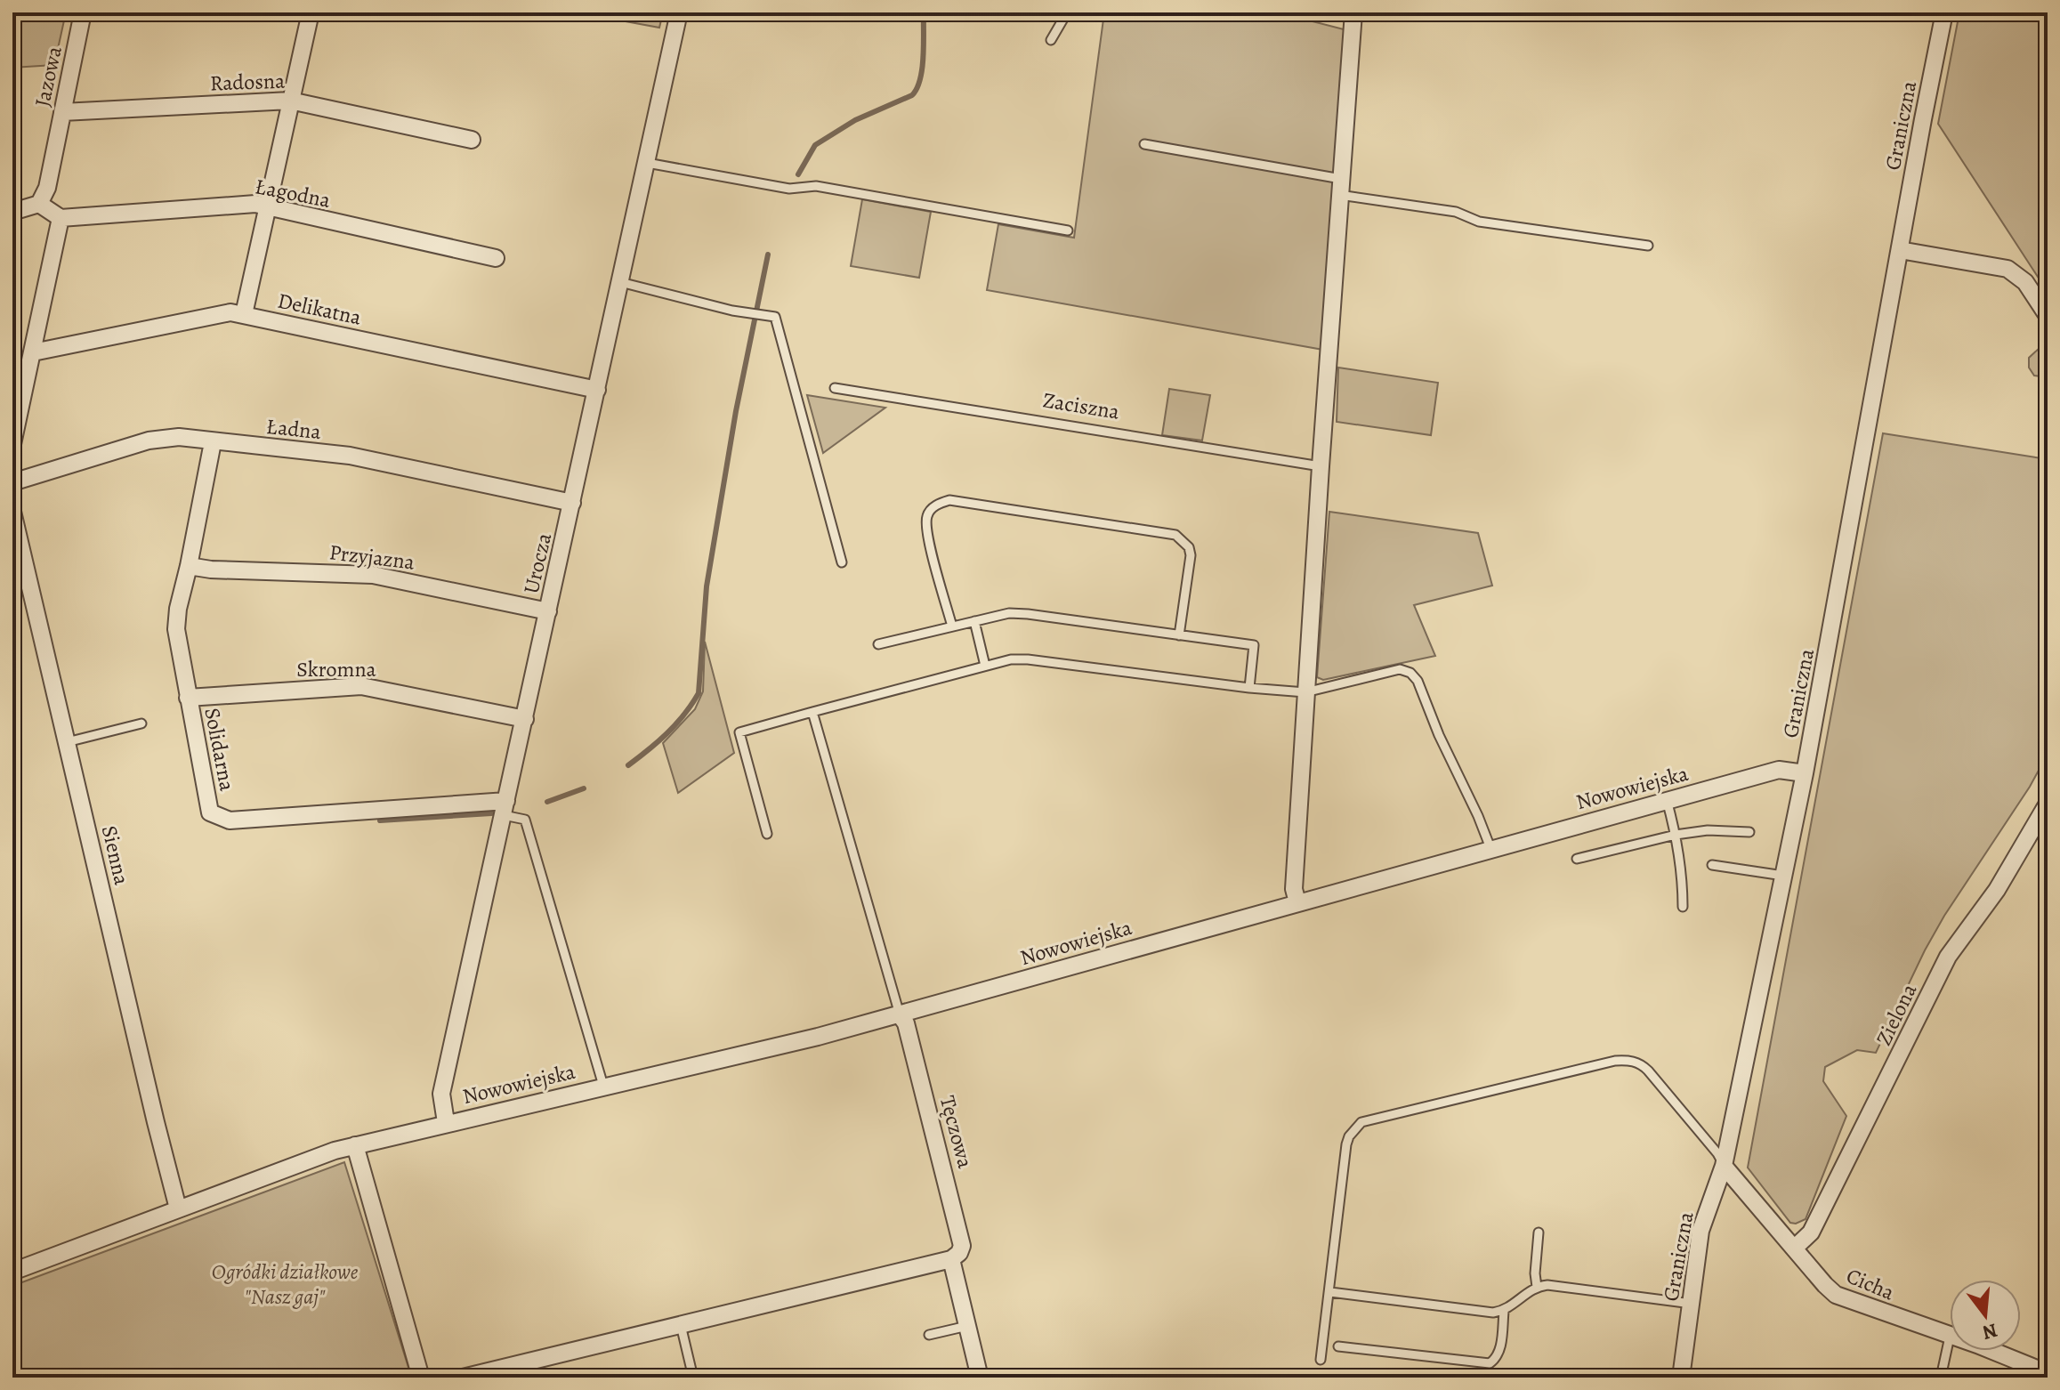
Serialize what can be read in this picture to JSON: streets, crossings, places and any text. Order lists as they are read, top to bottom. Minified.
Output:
{"streets":{"street":["Jazowa","Radosna","Graniczna","Łagodna","Delikatna","Ładna","Przyjazna","Urocza","Skromna","Solidarna","Nowowiejska","Sienna","Zielona","Tęczowa","Cicha"],"lane":["Zaciszna"]},"crossings":[["Jazowa","Radosna"],["Graniczna","Nowowiejska"],["Graniczna","Cicha"],["Delikatna","Urocza"],["Ładna","Urocza"],["Ładna","Solidarna"],["Przyjazna","Urocza"],["Przyjazna","Solidarna"],["Urocza","Skromna"],["Urocza","Solidarna"],["Urocza","Nowowiejska"],["Skromna","Solidarna"],["Nowowiejska","Sienna"],["Nowowiejska","Tęczowa"],["Zielona","Cicha"]],"parks":["Ogródki działkowe \"Nasz gaj\""],"north":"bottom"}
